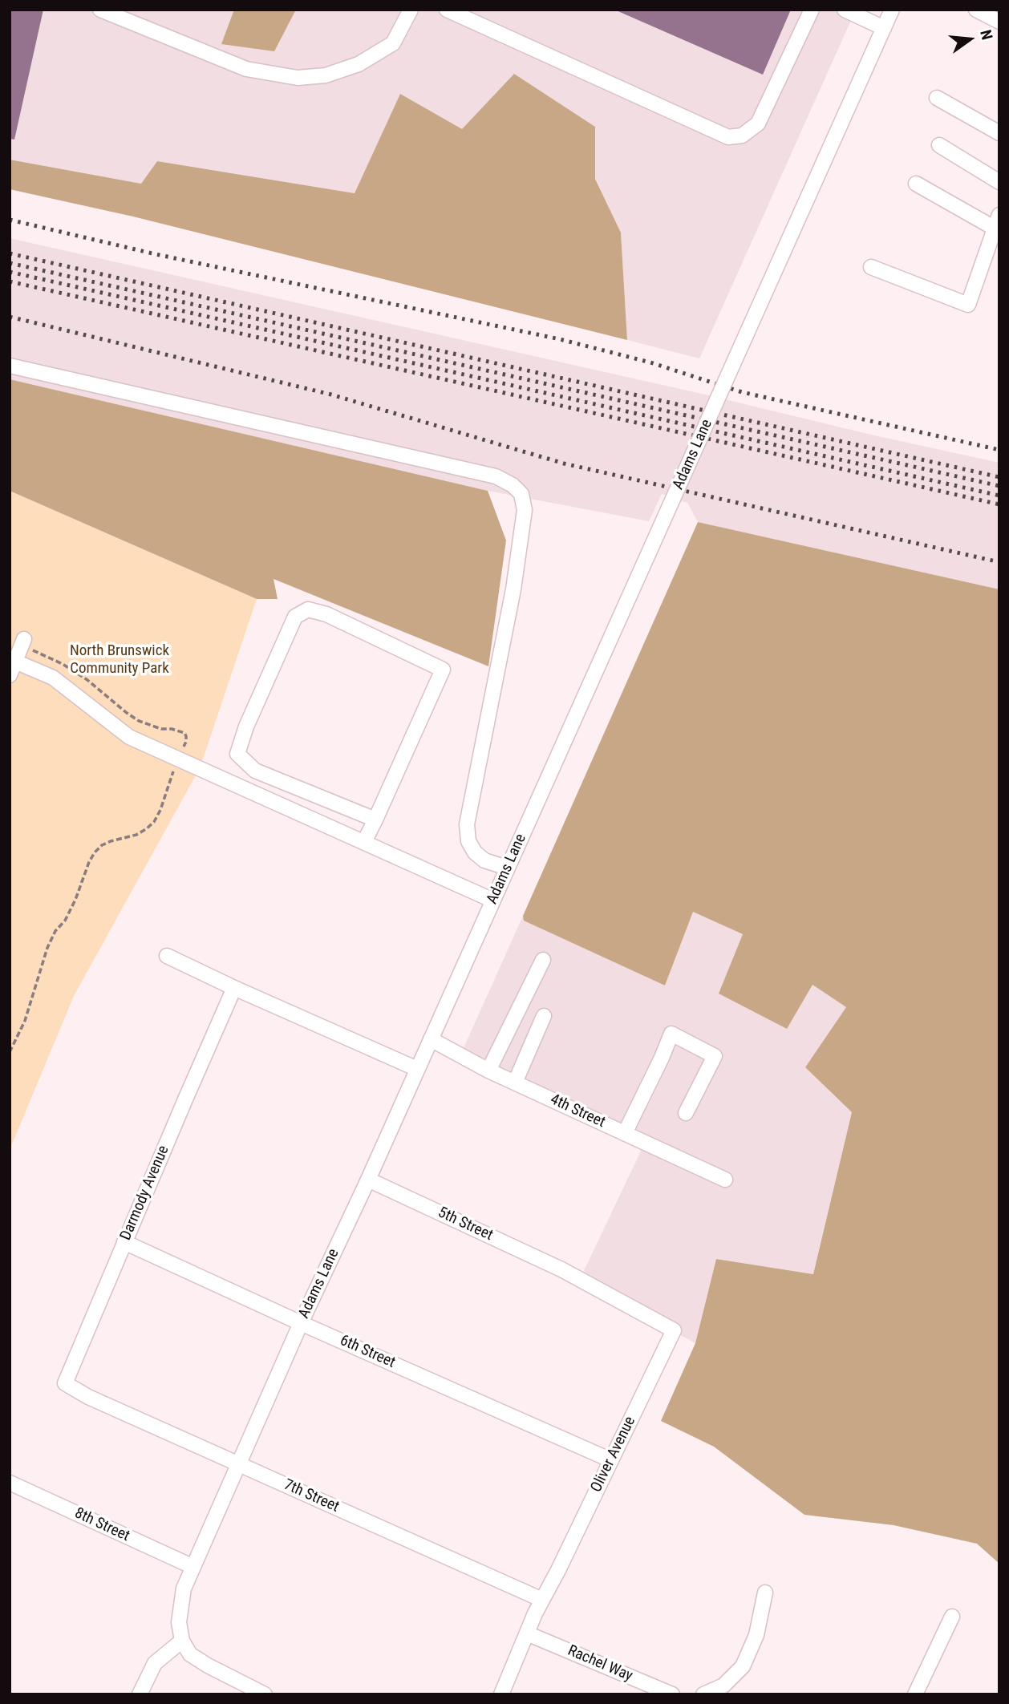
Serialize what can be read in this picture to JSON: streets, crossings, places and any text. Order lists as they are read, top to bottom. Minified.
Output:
{"streets":{"street":["Adams Lane","4th Street","Darmody Avenue","5th Street","6th Street","Oliver Avenue","7th Street","8th Street","Rachel Way"]},"crossings":[["Adams Lane","4th Street"],["Adams Lane","5th Street"],["Adams Lane","6th Street"],["Adams Lane","7th Street"],["Adams Lane","8th Street"],["Darmody Avenue","6th Street"],["Darmody Avenue","7th Street"],["5th Street","Oliver Avenue"],["6th Street","Oliver Avenue"],["Oliver Avenue","7th Street"],["Oliver Avenue","Rachel Way"]],"parks":["North Brunswick Community Park"],"north":"right"}
